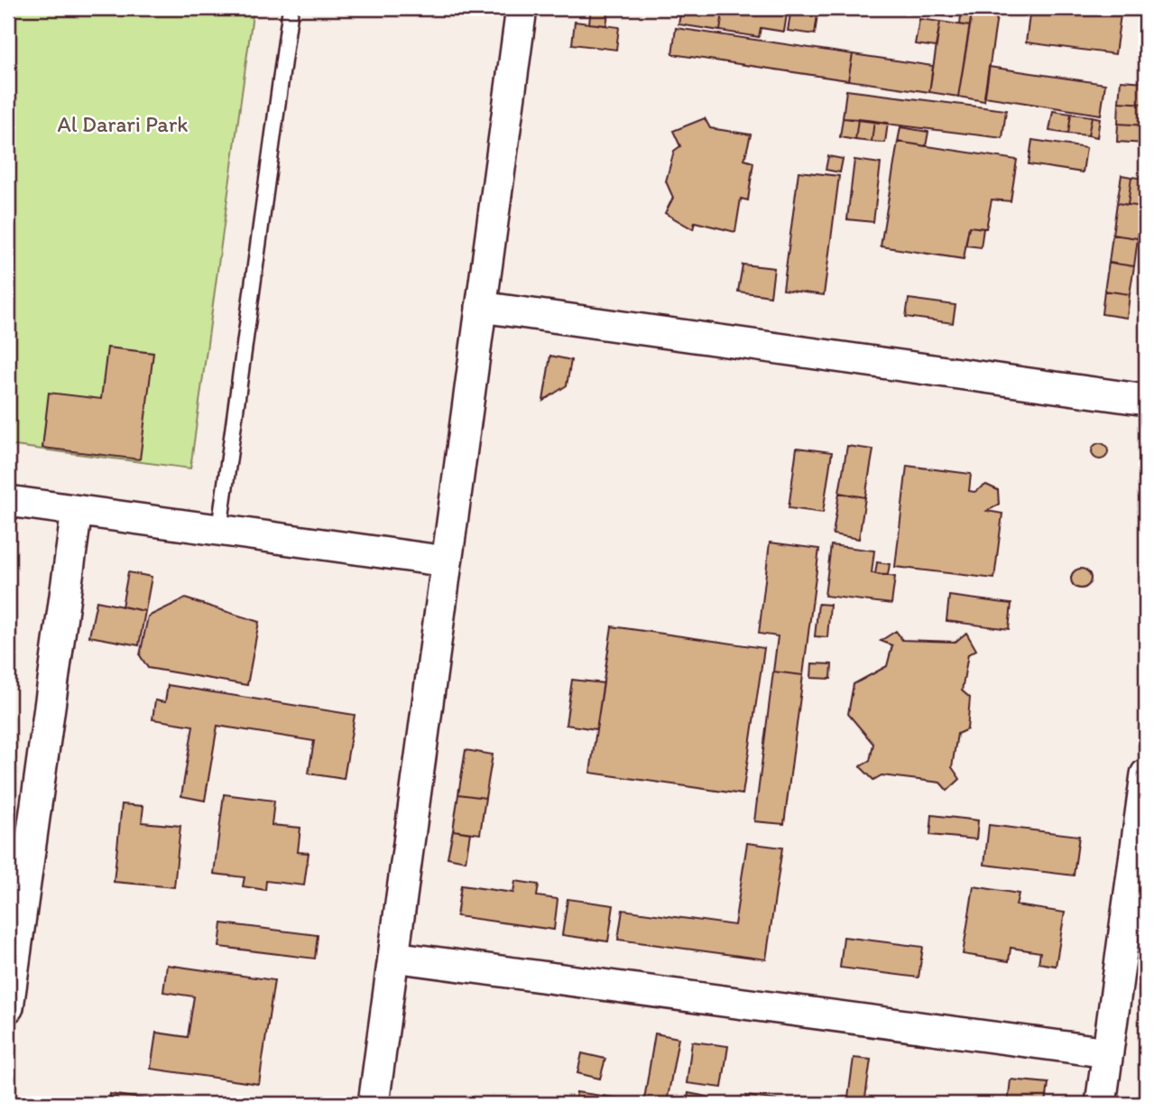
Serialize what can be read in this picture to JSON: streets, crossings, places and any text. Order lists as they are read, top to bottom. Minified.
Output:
{"parks":["Al Darari Park"]}
